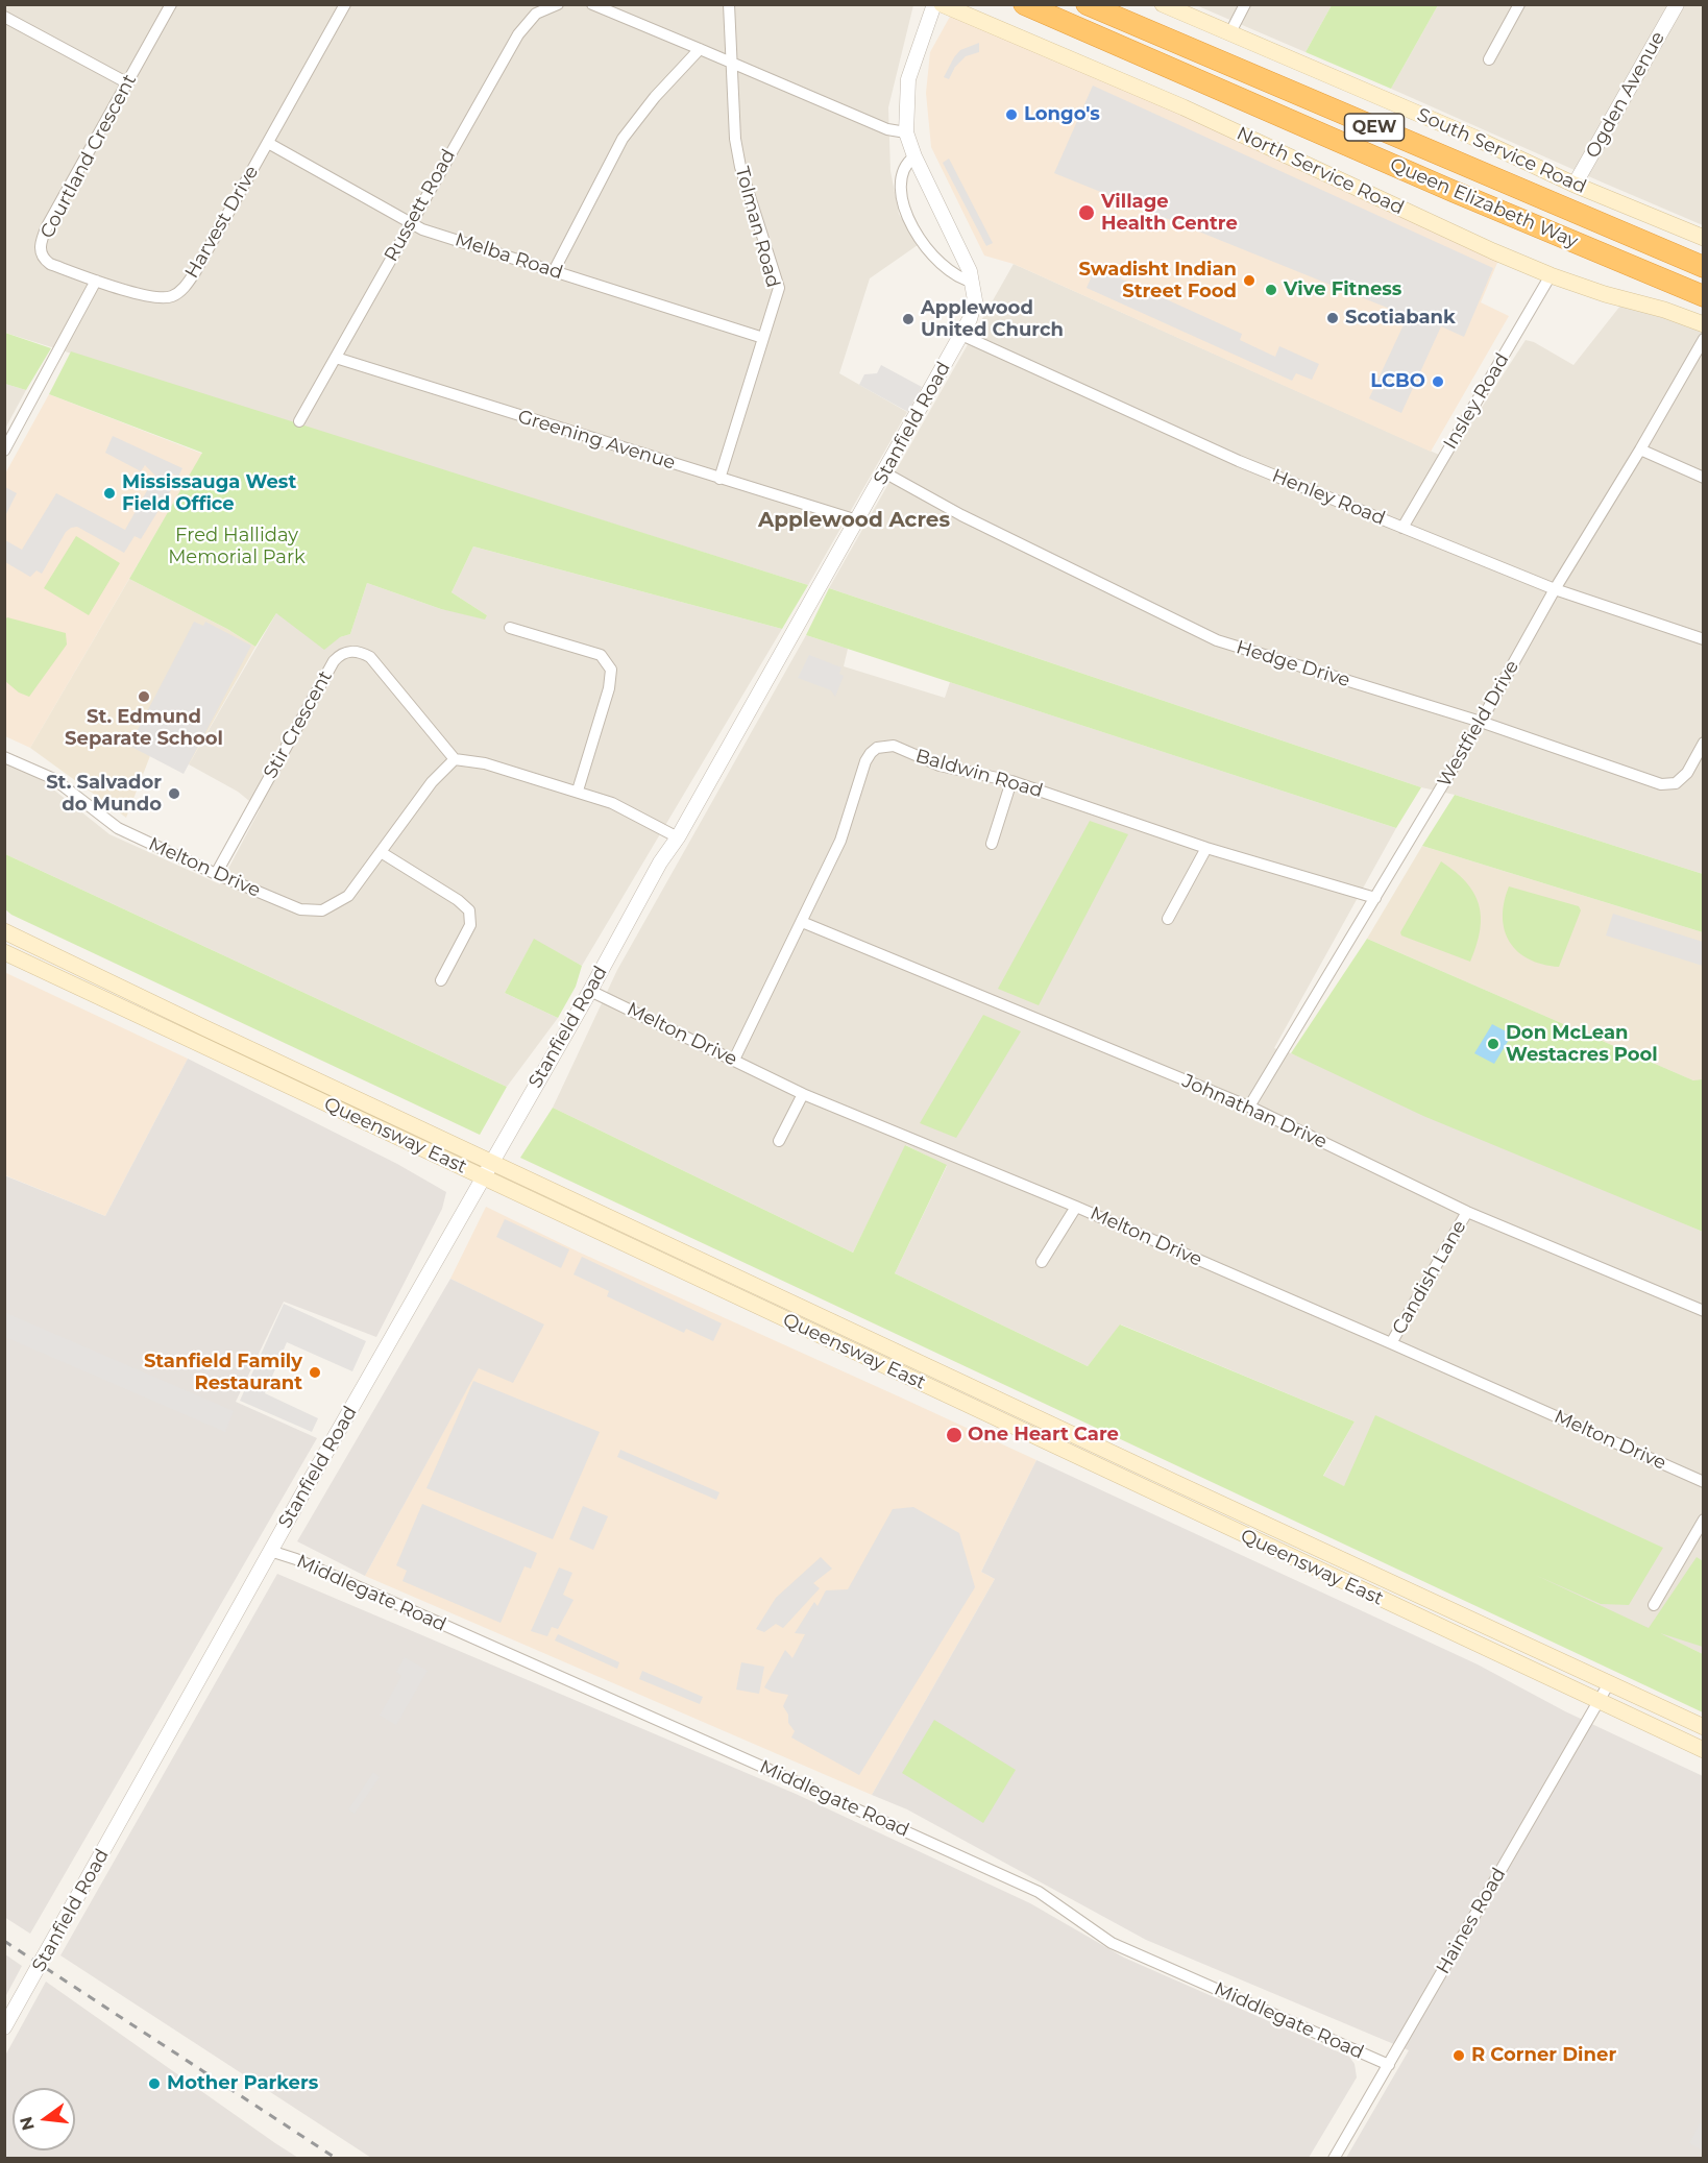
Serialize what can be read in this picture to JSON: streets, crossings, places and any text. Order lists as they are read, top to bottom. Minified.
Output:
{"streets":{"highway":["QEW","Queen Elizabeth Way"],"main road":["South Service Road","North Service Road","Queensway East"],"street":["Ogden Avenue","Courtland Crescent","Russett Road","Harvest Drive","Tolman Road","Melba Road","Insley Road","Stanfield Road","Greening Avenue","Henley Road","Hedge Drive","Westfield Drive","Stir Crescent","Baldwin Road","Melton Drive","Johnathan Drive","Candish Lane","Middlegate Road","Haines Road"]},"crossings":[["Ogden Avenue","South Service Road"],["Courtland Crescent","Harvest Drive"],["North Service Road","Insley Road"],["Russett Road","Melba Road"],["Russett Road","Greening Avenue"],["Harvest Drive","Melba Road"],["Tolman Road","Melba Road"],["Tolman Road","Greening Avenue"],["Insley Road","Henley Road"],["Stanfield Road","Greening Avenue"],["Stanfield Road","Henley Road"],["Stanfield Road","Hedge Drive"],["Stanfield Road","Melton Drive"],["Stanfield Road","Queensway East"],["Stanfield Road","Middlegate Road"],["Henley Road","Westfield Drive"],["Hedge Drive","Westfield Drive"],["Westfield Drive","Baldwin Road"],["Westfield Drive","Johnathan Drive"],["Stir Crescent","Melton Drive"],["Baldwin Road","Melton Drive"],["Baldwin Road","Johnathan Drive"],["Melton Drive","Candish Lane"],["Johnathan Drive","Candish Lane"],["Queensway East","Haines Road"],["Middlegate Road","Haines Road"]],"districts":["Applewood Acres"],"parks":["Fred Halliday Memorial Park"],"places":["Longo's","Village Health Centre","Swadisht Indian Street Food","Vive Fitness","Scotiabank","Applewood United Church","LCBO","Mississauga West Field Office","St. Edmund Separate School","St. Salvador do Mundo","Don McLean Westacres Pool","Stanfield Family Restaurant","One Heart Care","R Corner Diner","Mother Parkers"],"north":"left"}
